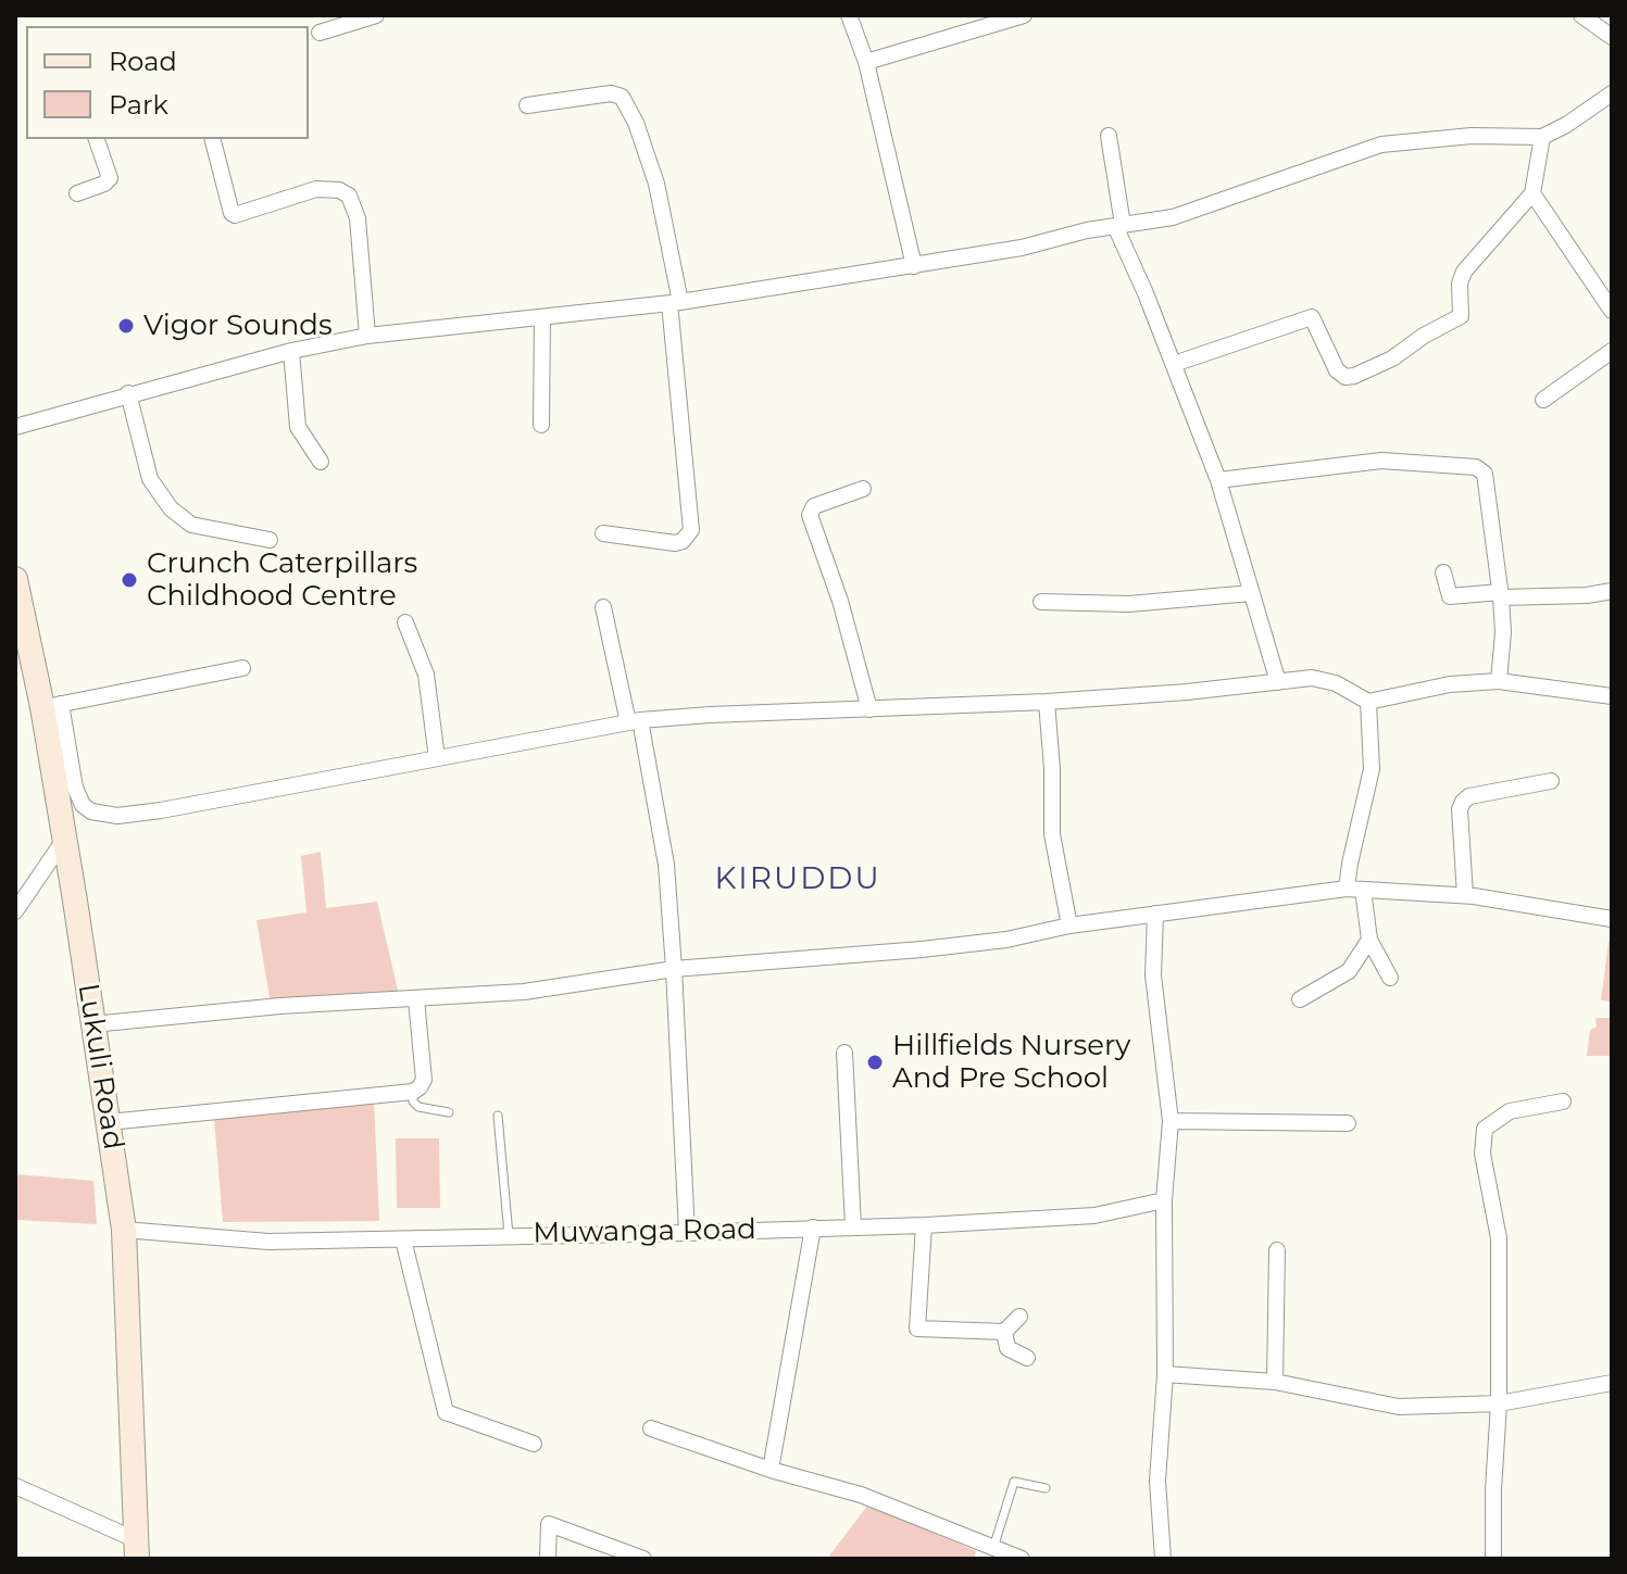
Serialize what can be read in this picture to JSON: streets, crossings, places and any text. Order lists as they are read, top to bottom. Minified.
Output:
{"streets":{"street":["Lukuli Road","Muwanga Road"]},"crossings":[["Lukuli Road","Muwanga Road"]],"districts":["KIRUDDU"],"places":["Vigor Sounds","Crunch Caterpillars Childhood Centre","Hillfields Nursery And Pre School"],"legend":["Road","Park"]}
